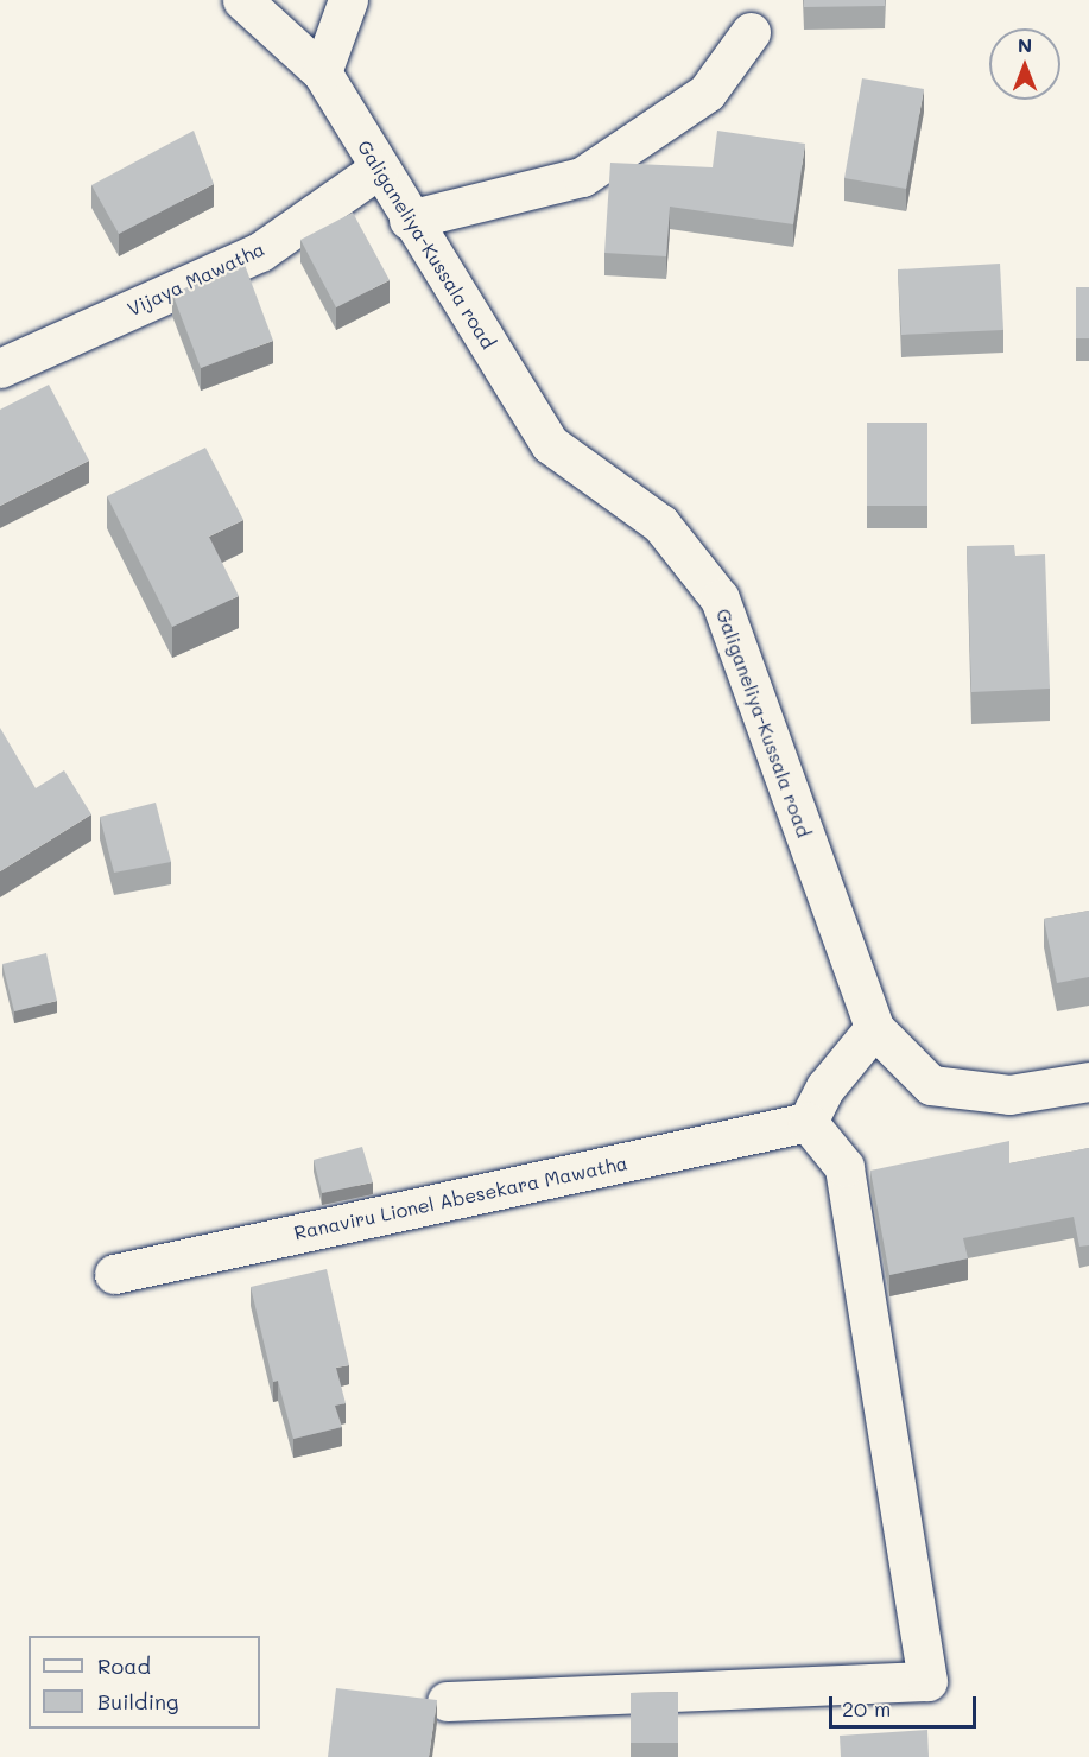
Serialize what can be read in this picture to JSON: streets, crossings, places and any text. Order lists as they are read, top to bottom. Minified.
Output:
{"streets":{"street":["Galiganeliya-Kussala road","Vijaya Mawatha","Ranaviru Lionel Abesekara Mawatha"]},"crossings":[["Galiganeliya-Kussala road","Vijaya Mawatha"]],"legend":["Road","Building"],"scale_bar":"20 m","north":"top"}
